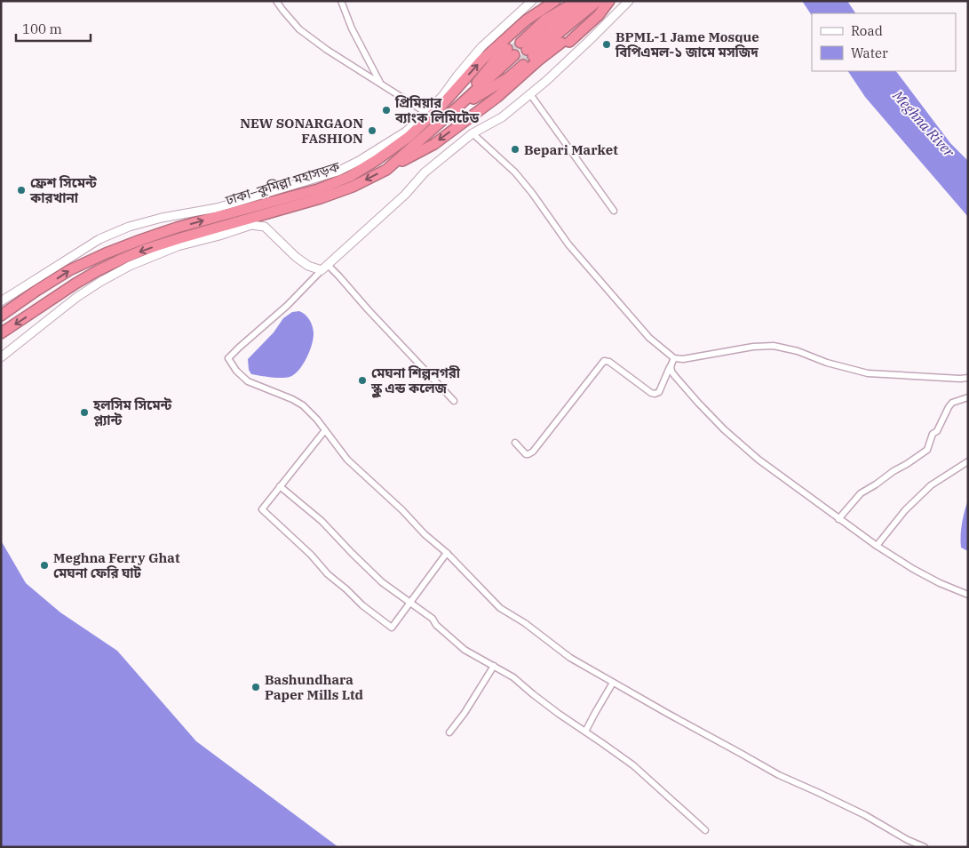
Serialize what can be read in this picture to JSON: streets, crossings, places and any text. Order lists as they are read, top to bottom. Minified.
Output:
{"streets":{"highway":["ঢাকা–কুমিল্লা মহাসড়ক"]},"water":["Meghna River"],"places":["BPML-1 Jame Mosque বিপিএমল-১ জামে মসজিদ","প্রিমিয়ার ব্যাংক লিমিটেড","NEW SONARGAON FASHION","Bepari Market","ফ্রেশ সিমেন্ট কারখানা","মেঘনা শিল্পনগরী স্কুল এন্ড কলেজ","হলসিম সিমেন্ট প্ল্যান্ট","Meghna Ferry Ghat মেঘনা ফেরি ঘাট","Bashundhara Paper Mills Ltd"],"legend":["Road","Water"],"scale_bar":"100 m"}
